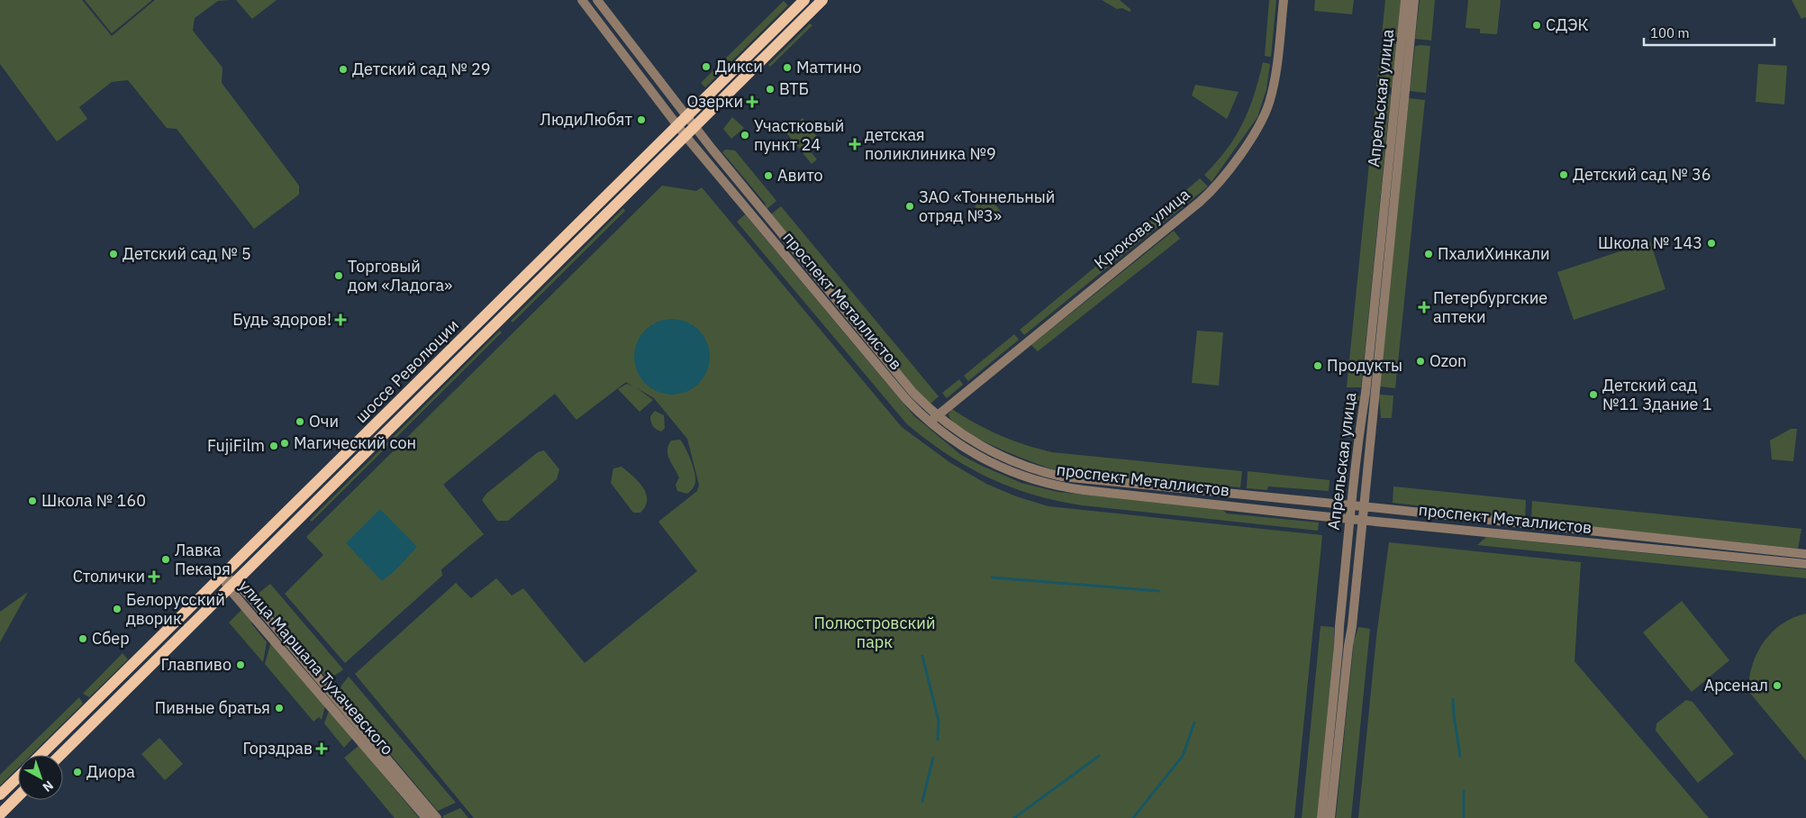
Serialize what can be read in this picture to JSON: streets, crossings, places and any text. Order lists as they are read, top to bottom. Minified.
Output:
{"streets":{"main road":["шоссе Революции"],"street":["Апрельская улица","Крюкова улица","проспект Металлистов","улица Маршала Тухачевского"]},"crossings":[["Апрельская улица","проспект Металлистов"],["Крюкова улица","проспект Металлистов"],["проспект Металлистов","шоссе Революции"],["шоссе Революции","улица Маршала Тухачевского"]],"parks":["Полюстровский парк"],"places":{"other":["СДЭК","Дикси","Маттино","Детский сад № 29","ВТБ","ЛюдиЛюбят","Участковый пункт 24","Детский сад № 36","Авито","ЗАО «Тоннельный отряд №3»","Школа № 143","Детский сад № 5","ПхалиХинкали","Торговый дом «Ладога»","Ozon","Продукты","Детский сад №11 Здание 1","Очи","Магический сон","FujiFilm","Школа № 160","Лавка Пекаря","Белорусский дворик","Сбер","Главпиво","Арсенал","Пивные братья","Диора"],"health":["Озерки","детская поликлиника №9","Петербургские аптеки","Будь здоров!","Столички","Горздрав"]},"scale_bar":"100 m","north":"bottom right"}
